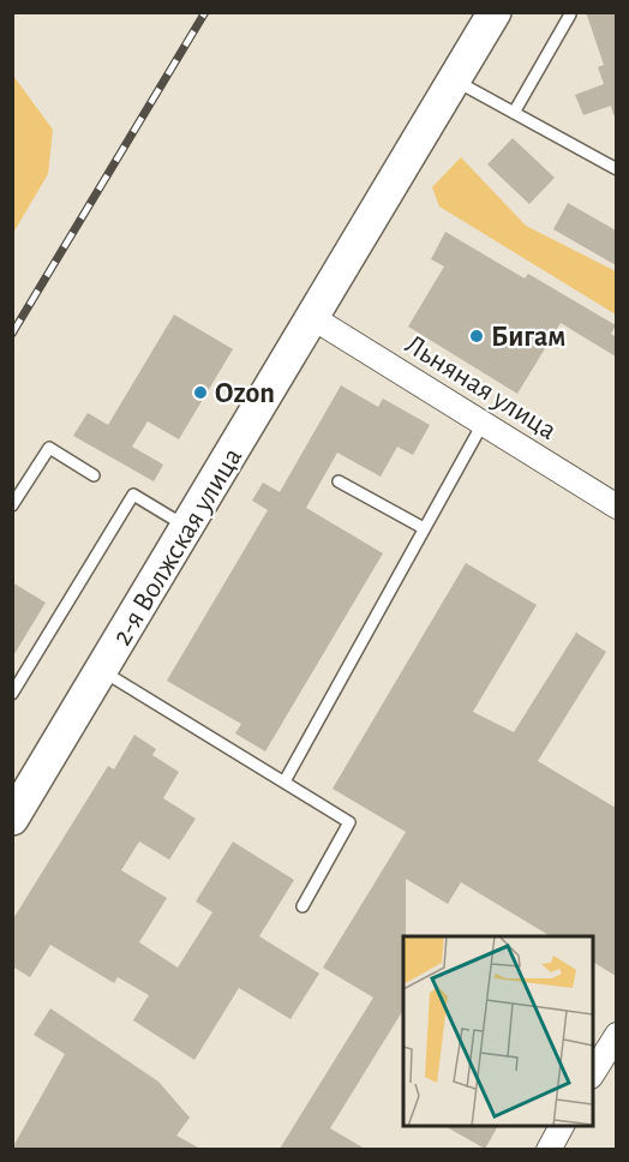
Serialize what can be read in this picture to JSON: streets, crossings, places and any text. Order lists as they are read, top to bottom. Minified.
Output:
{"streets":{"street":["Льняная улица","2-я Волжская улица"]},"crossings":[["Льняная улица","2-я Волжская улица"]],"places":["Бигам","Ozon"]}
